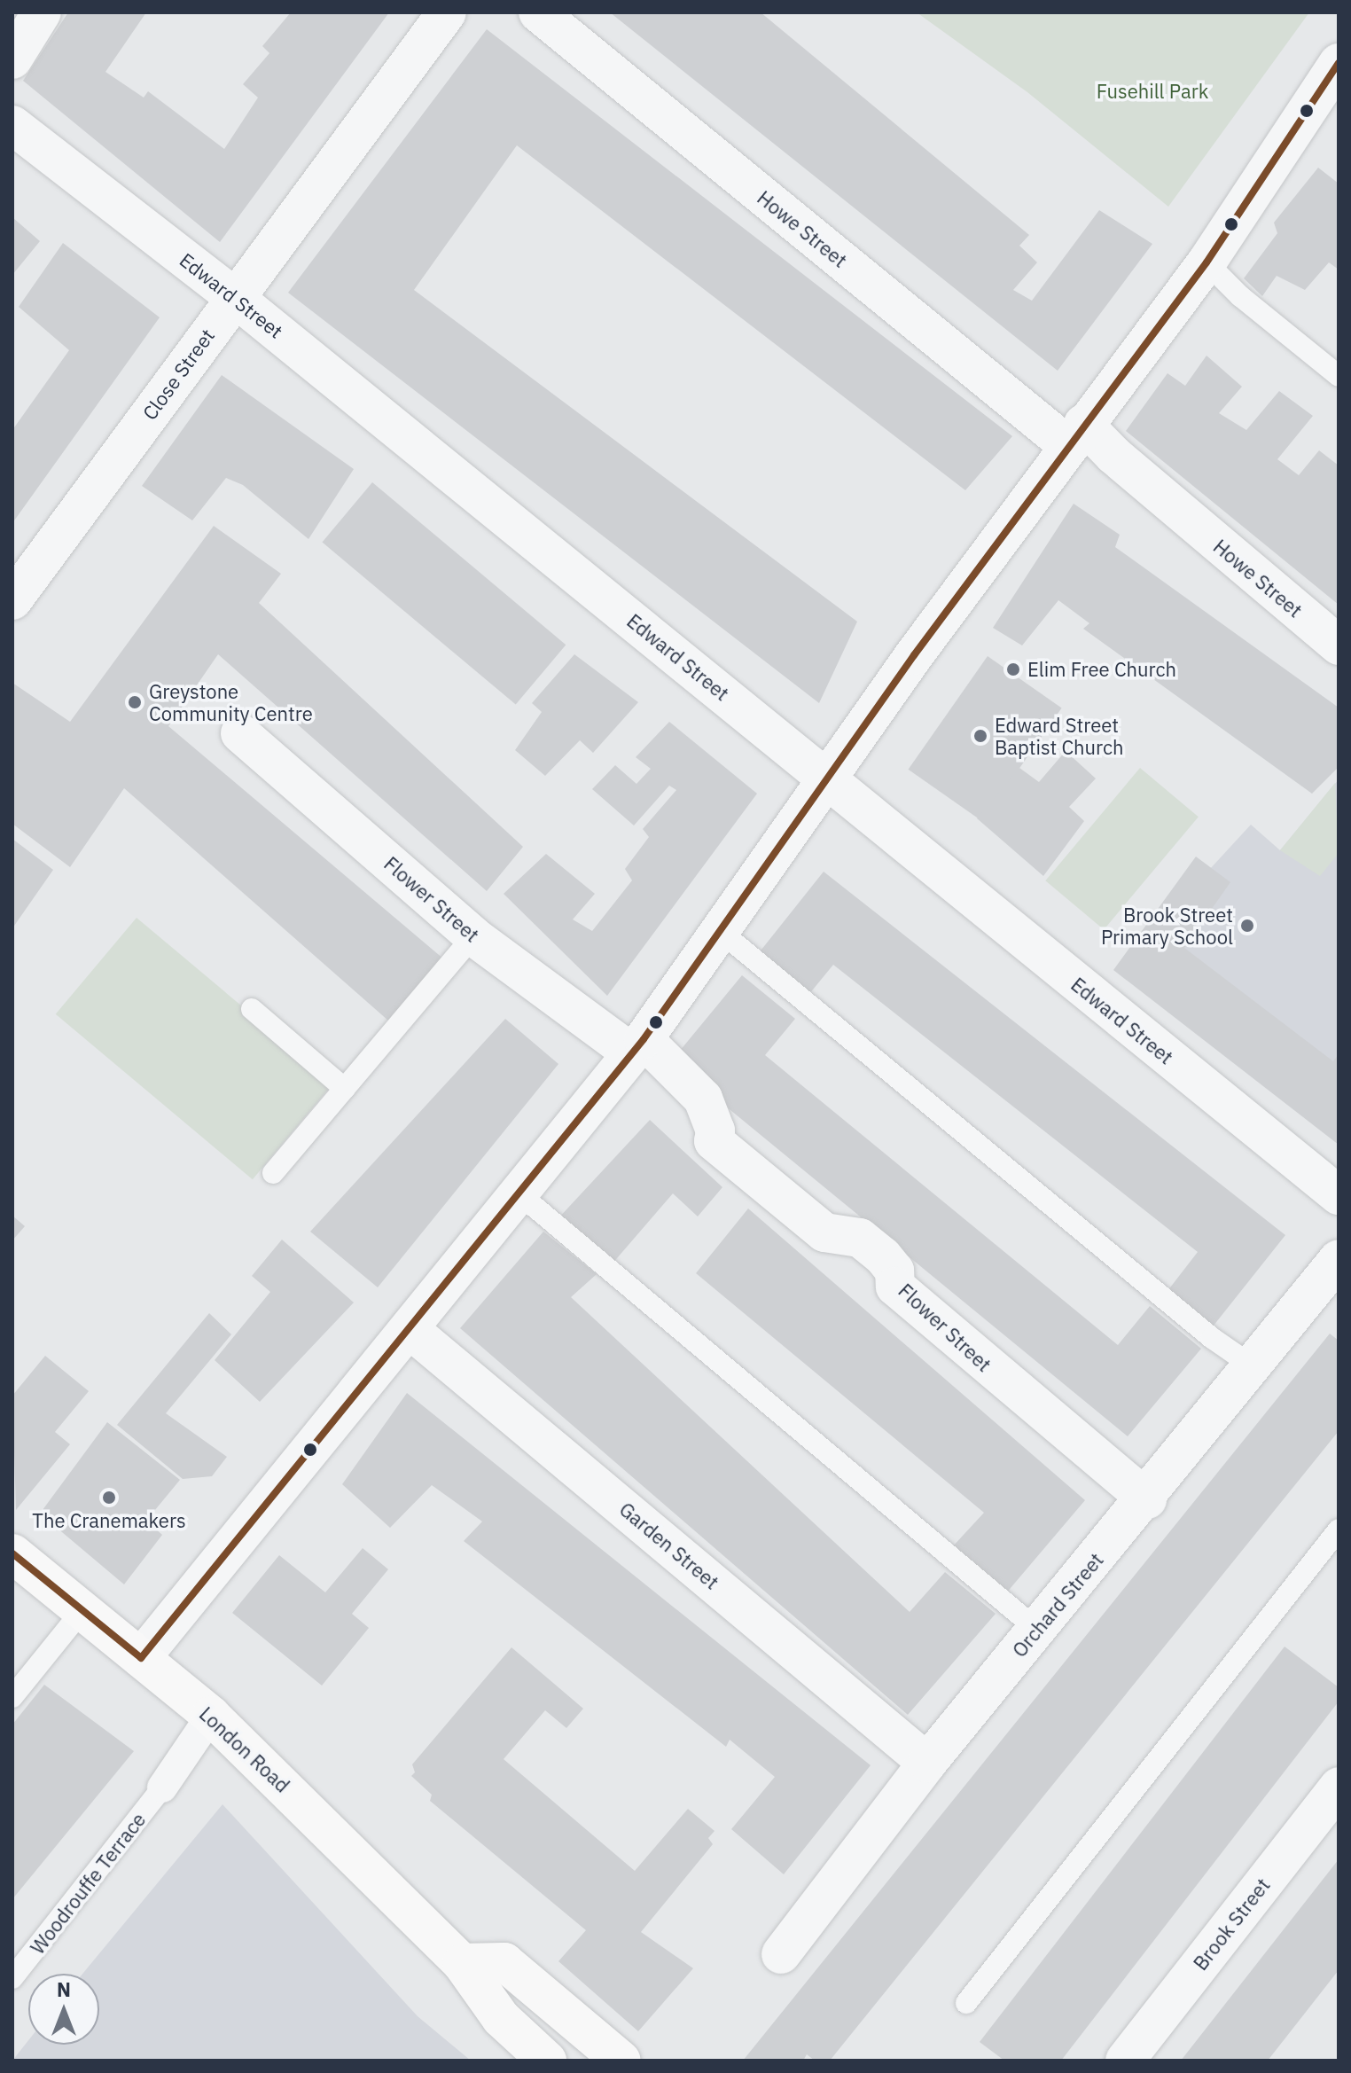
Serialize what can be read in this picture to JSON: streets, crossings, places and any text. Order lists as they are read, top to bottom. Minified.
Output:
{"streets":{"main road":["London Road"],"street":["Howe Street","Edward Street","Close Street","Flower Street","Garden Street","Orchard Street","Brook Street"],"lane":["Woodrouffe Terrace"]},"crossings":[["Edward Street","Close Street"],["Flower Street","Orchard Street"],["Garden Street","Orchard Street"]],"parks":["Fusehill Park"],"places":["Elim Free Church","Greystone Community Centre","Edward Street Baptist Church","Brook Street Primary School","The Cranemakers"],"north":"top"}
